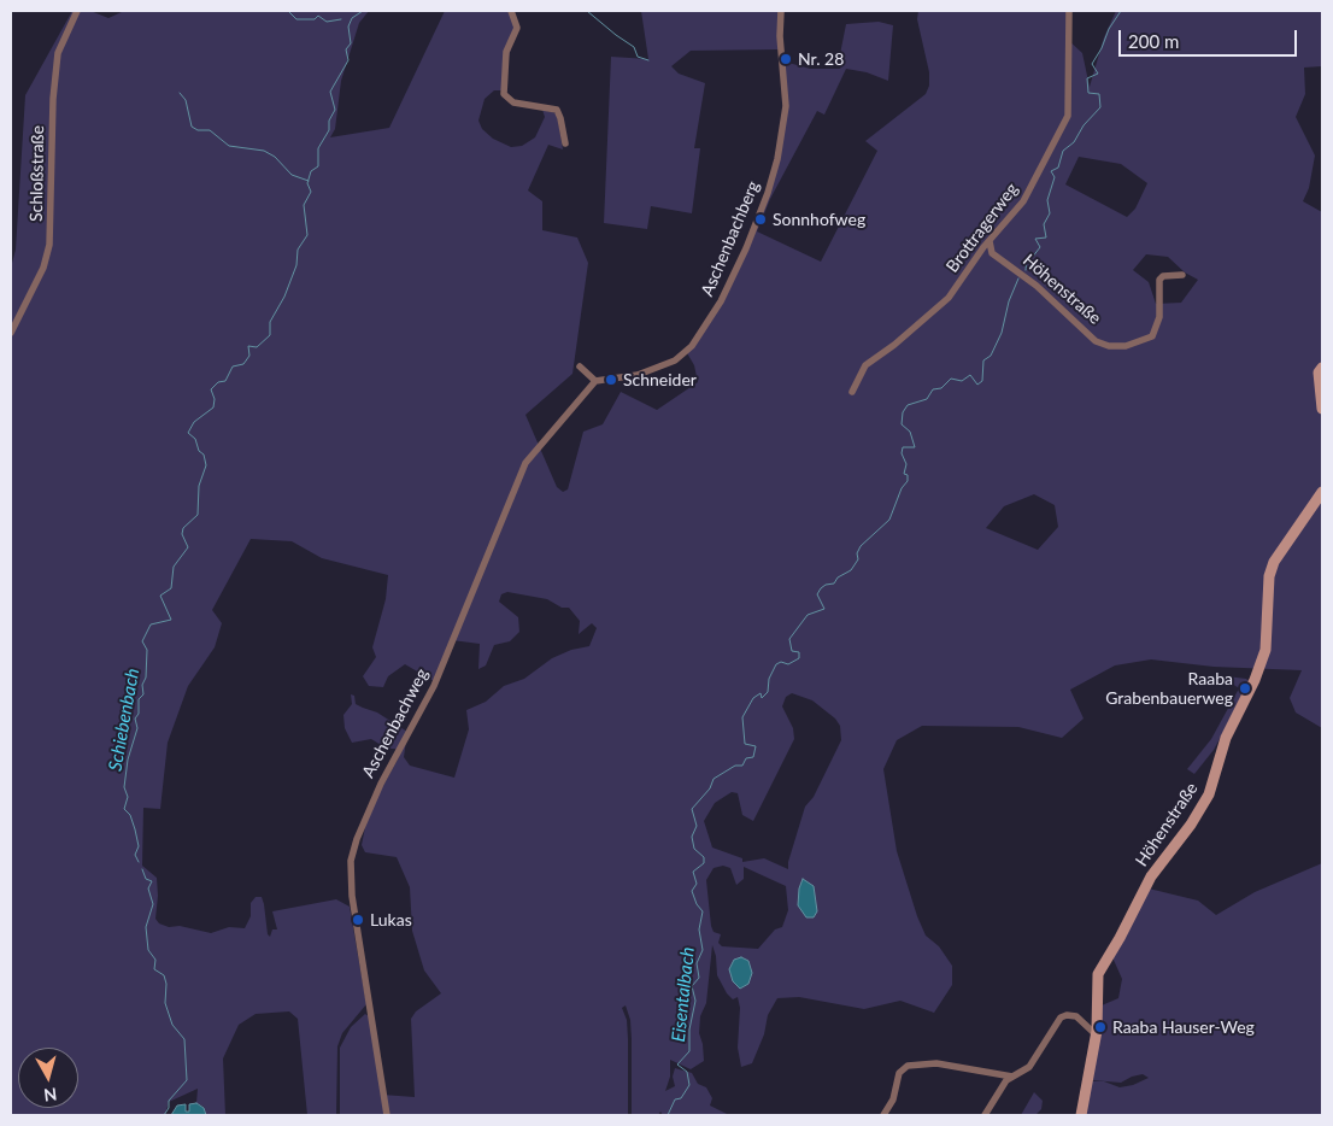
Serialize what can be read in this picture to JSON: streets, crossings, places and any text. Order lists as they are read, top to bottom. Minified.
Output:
{"streets":{"street":["Schloßstraße","Brottragerweg","Aschenbachberg","Höhenstraße","Aschenbachweg"]},"crossings":[["Brottragerweg","Höhenstraße"],["Aschenbachberg","Aschenbachweg"]],"water":["Schiebenbach","Eisentalbach"],"places":["Nr. 28","Sonnhofweg","Schneider","Raaba Grabenbauerweg","Lukas","Raaba Hauser-Weg"],"scale_bar":"200 m","north":"bottom"}
